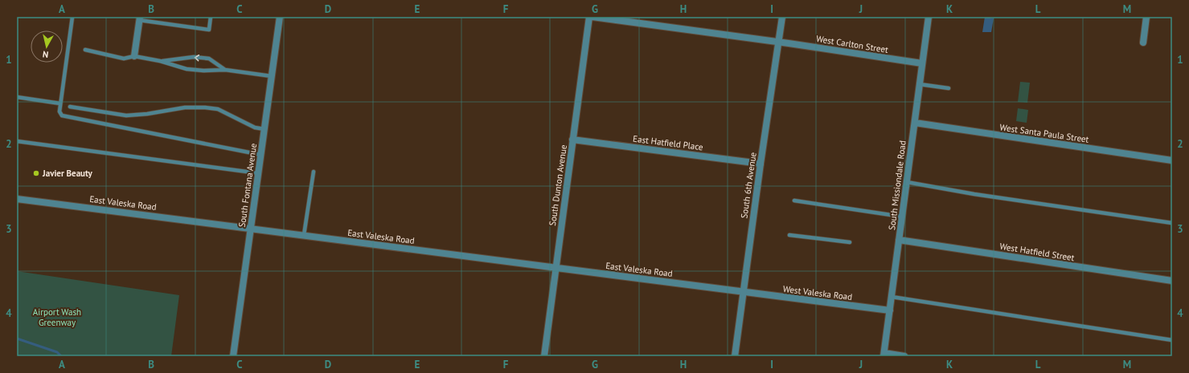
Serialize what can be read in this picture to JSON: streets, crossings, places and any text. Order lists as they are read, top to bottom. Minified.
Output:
{"streets":{"street":["West Carlton Street","West Santa Paula Street","East Hatfield Place","South Fontana Avenue","South Dunton Avenue","South 6th Avenue","South Missiondale Road","East Valeska Road","West Hatfield Street","West Valeska Road"]},"crossings":[["West Carlton Street","South 6th Avenue"],["West Carlton Street","South Missiondale Road"],["West Santa Paula Street","South Missiondale Road"],["East Hatfield Place","South Dunton Avenue"],["East Hatfield Place","South 6th Avenue"],["South Fontana Avenue","East Valeska Road"],["South Dunton Avenue","East Valeska Road"],["South 6th Avenue","East Valeska Road"],["South 6th Avenue","West Valeska Road"],["South Missiondale Road","West Hatfield Street"],["South Missiondale Road","West Valeska Road"],["East Valeska Road","West Valeska Road"]],"parks":["Airport Wash Greenway"],"places":["Javier Beauty"],"north":"bottom","grid":{"columns":["A","B","C","D","E","F","G","H","I","J","K","L","M"],"rows":["1","2","3","4"]}}
